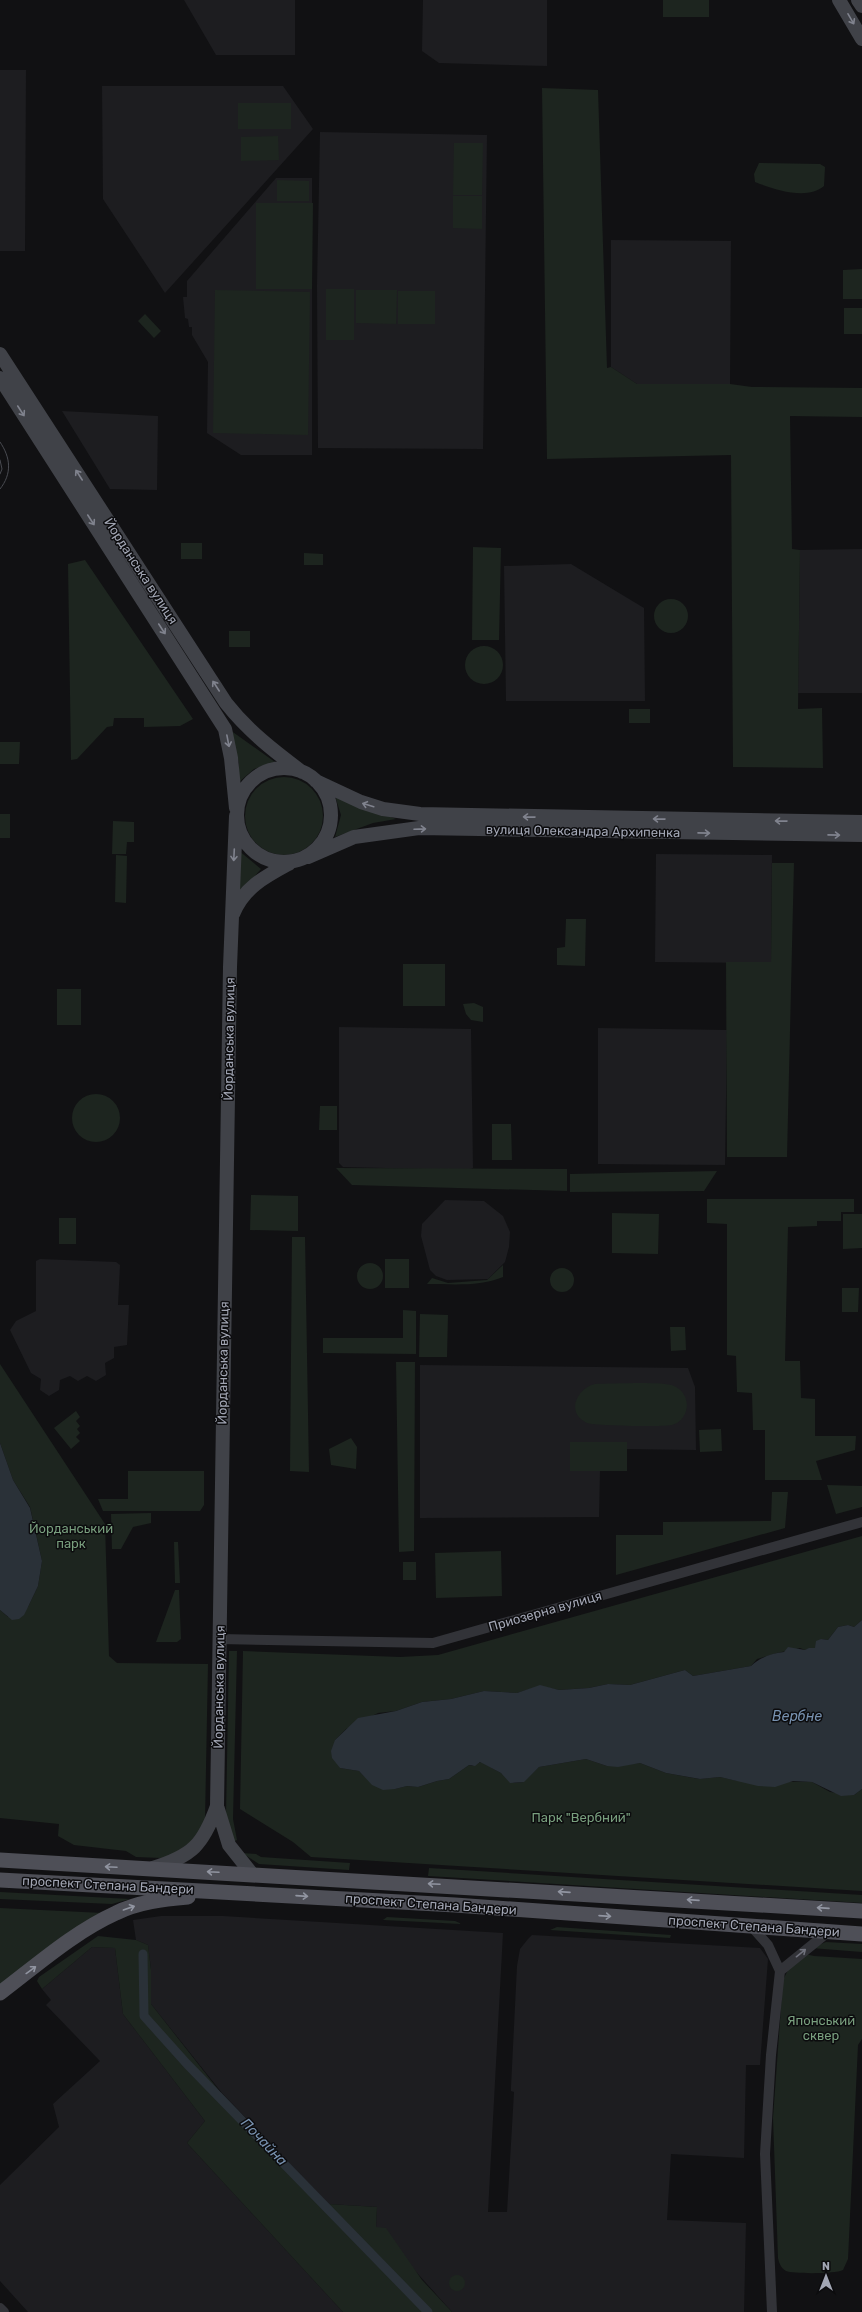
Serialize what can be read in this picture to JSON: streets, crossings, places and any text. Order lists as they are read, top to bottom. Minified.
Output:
{"streets":{"main road":["Йорданська вулиця","вулиця Олександра Архипенка","проспект Степана Бандери"],"street":["Приозерна вулиця"]},"crossings":[["Йорданська вулиця","вулиця Олександра Архипенка"],["Йорданська вулиця","Приозерна вулиця"],["Йорданська вулиця","проспект Степана Бандери"]],"water":["Вербне","Почайна"],"parks":["Йорданський парк","Парк \"Вербний\"","Японський сквер"],"north":"top"}
